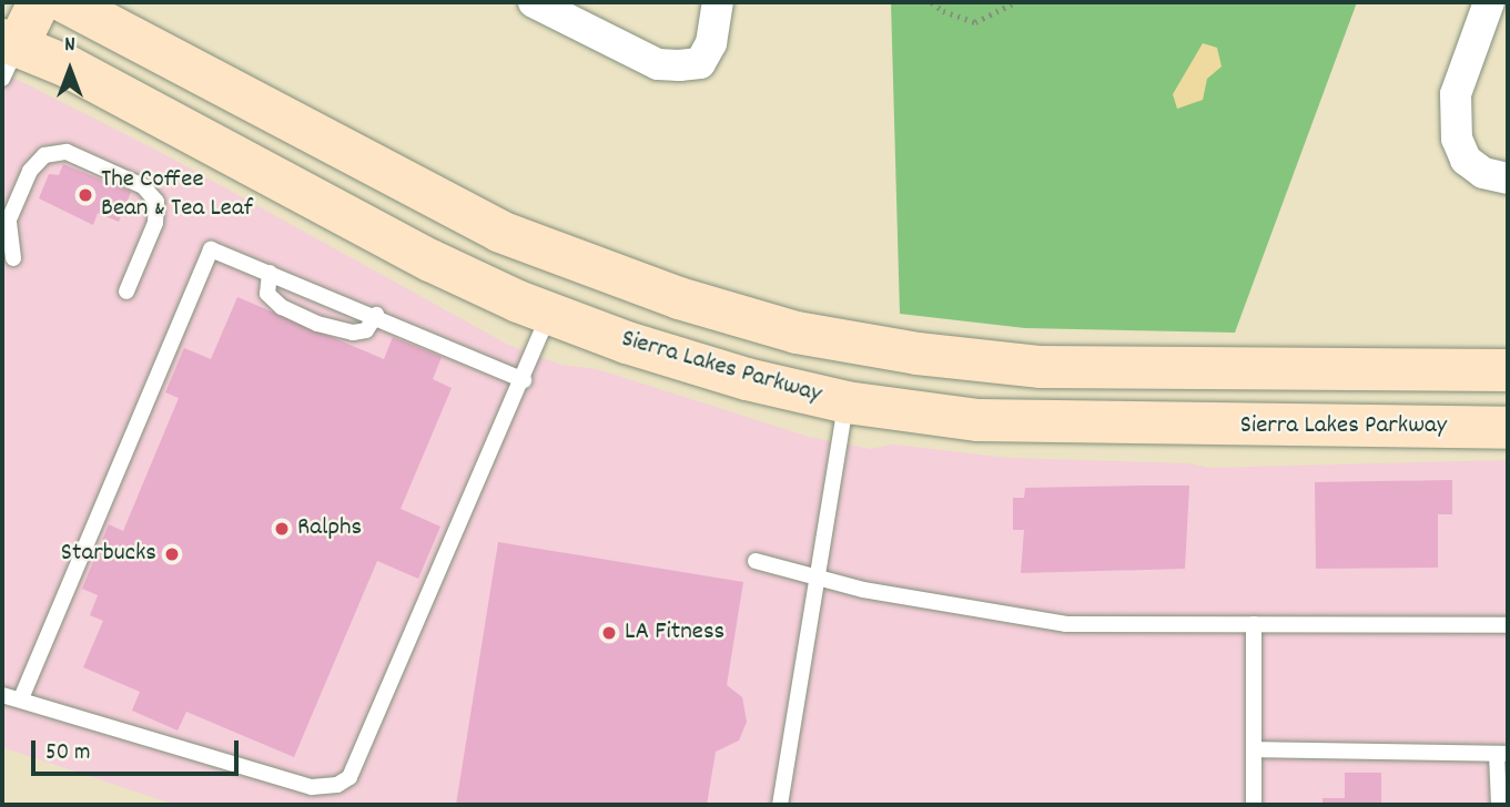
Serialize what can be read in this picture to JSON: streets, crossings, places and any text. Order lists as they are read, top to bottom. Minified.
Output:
{"streets":{"street":["Sierra Lakes Parkway"]},"places":["The Coffee Bean & Tea Leaf","Ralphs","Starbucks","LA Fitness"],"scale_bar":"50 m","north":"top"}
